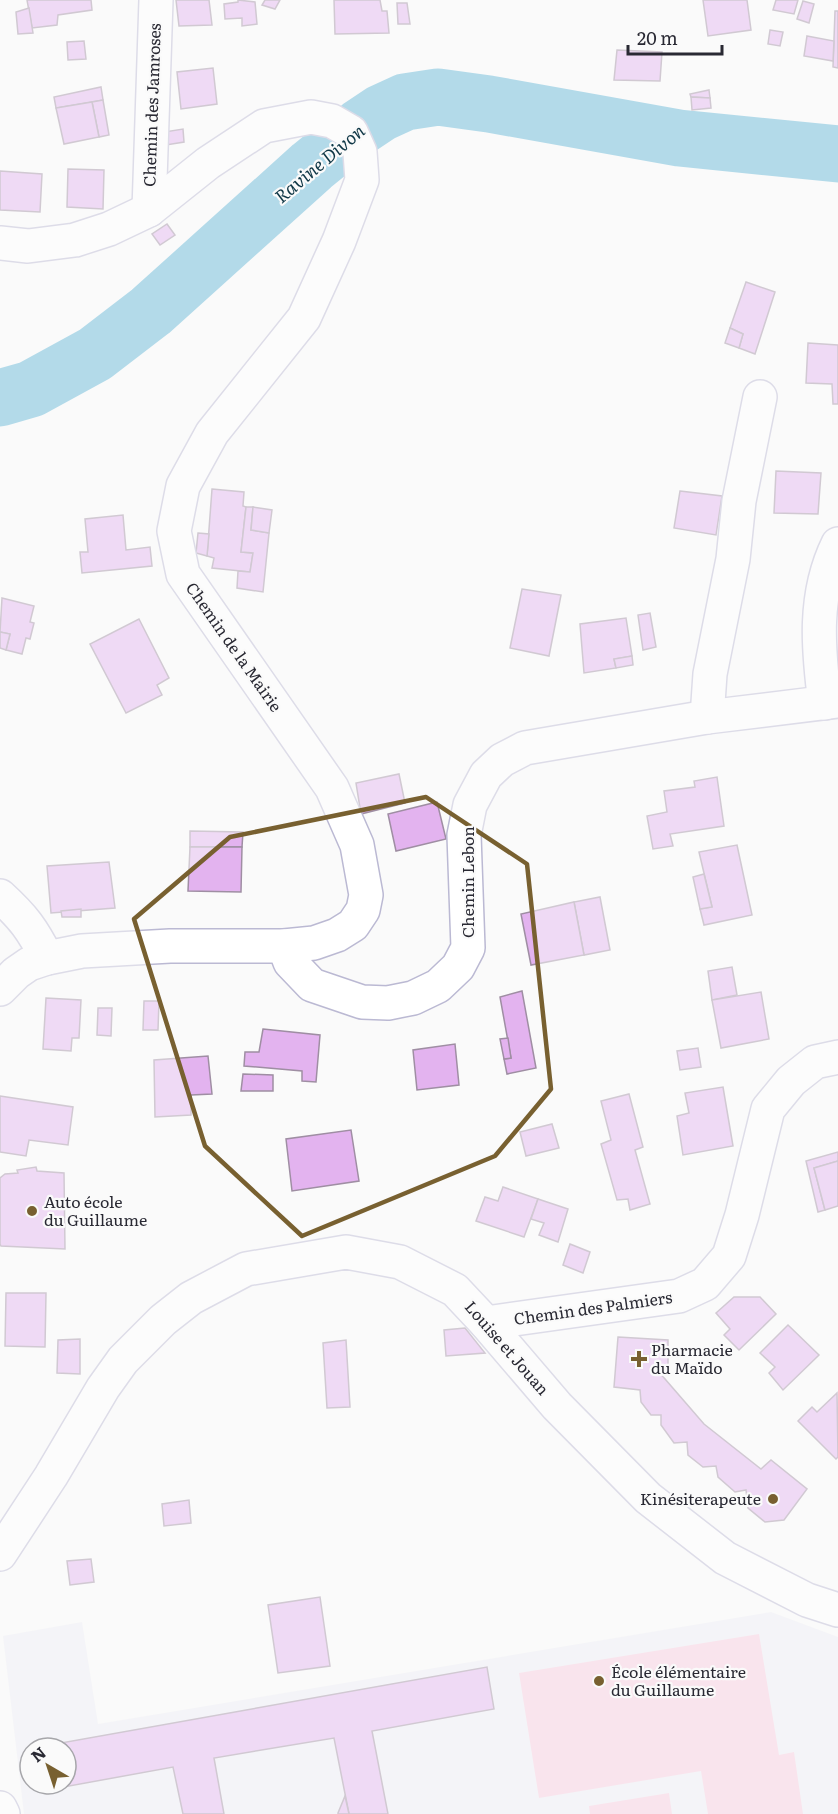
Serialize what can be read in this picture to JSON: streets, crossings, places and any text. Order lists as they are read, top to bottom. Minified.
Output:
{"streets":{"street":["Chemin des Jamroses","Chemin de la Mairie","Chemin Lebon","Chemin des Palmiers","Louise et Jouan"]},"crossings":[["Chemin des Jamroses","Chemin de la Mairie"],["Chemin de la Mairie","Chemin Lebon"],["Chemin des Palmiers","Louise et Jouan"]],"water":["Ravine Divon"],"places":{"other":["Auto école du Guillaume","Kinésiterapeute","École élémentaire du Guillaume"],"health":["Pharmacie du Maïdo"]},"scale_bar":"20 m","north":"top left"}
